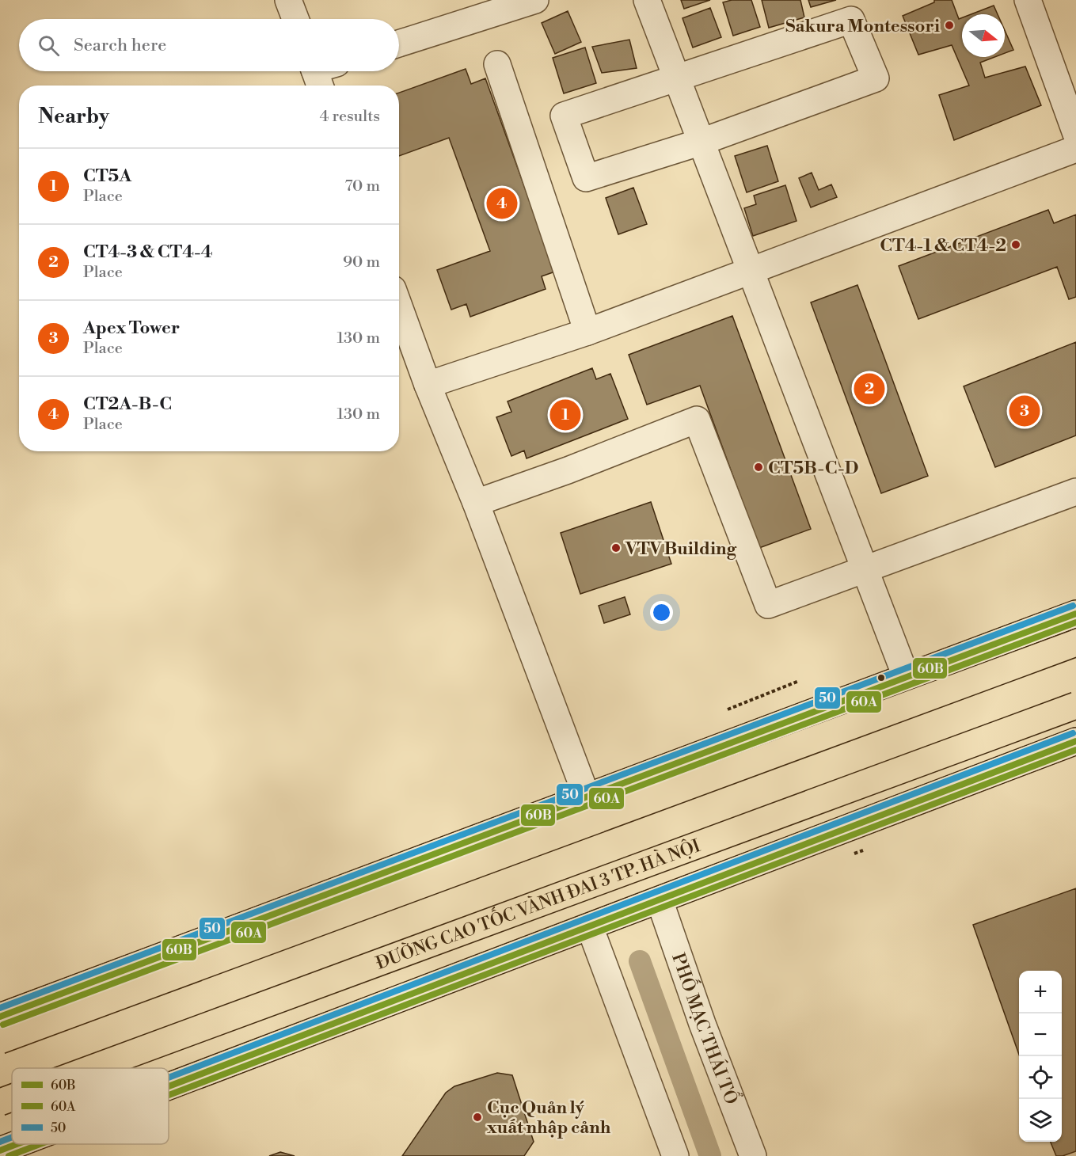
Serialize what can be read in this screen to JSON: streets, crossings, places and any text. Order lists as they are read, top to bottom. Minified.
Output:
{"streets":{"main road":["ĐƯỜNG CAO TỐC VÀNH ĐAI 3 TP. HÀ NỘI"],"street":["PHỐ MẠC THÁI TỔ"]},"places":["Sakura Montessori","CT4-1 & CT4-2","CT5B-C-D","VTV Building","Cục Quản lý xuất nhập cảnh"],"lines":["transit line 50","transit line 60B","transit line 60A"],"legend":["60B","60A","50"],"north":"right","page":{"search":"Search here","heading":["Nearby","4 results"],"list":[{"mark":"1","name":"CT5A","note":"Place","value":"70 m"},{"mark":"2","name":"CT4-3 & CT4-4","note":"Place","value":"90 m"},{"mark":"3","name":"Apex Tower","note":"Place","value":"130 m"},{"mark":"4","name":"CT2A-B-C","note":"Place","value":"130 m"}],"pins":["4","2","3","1"],"map_buttons":["+","−"]}}
